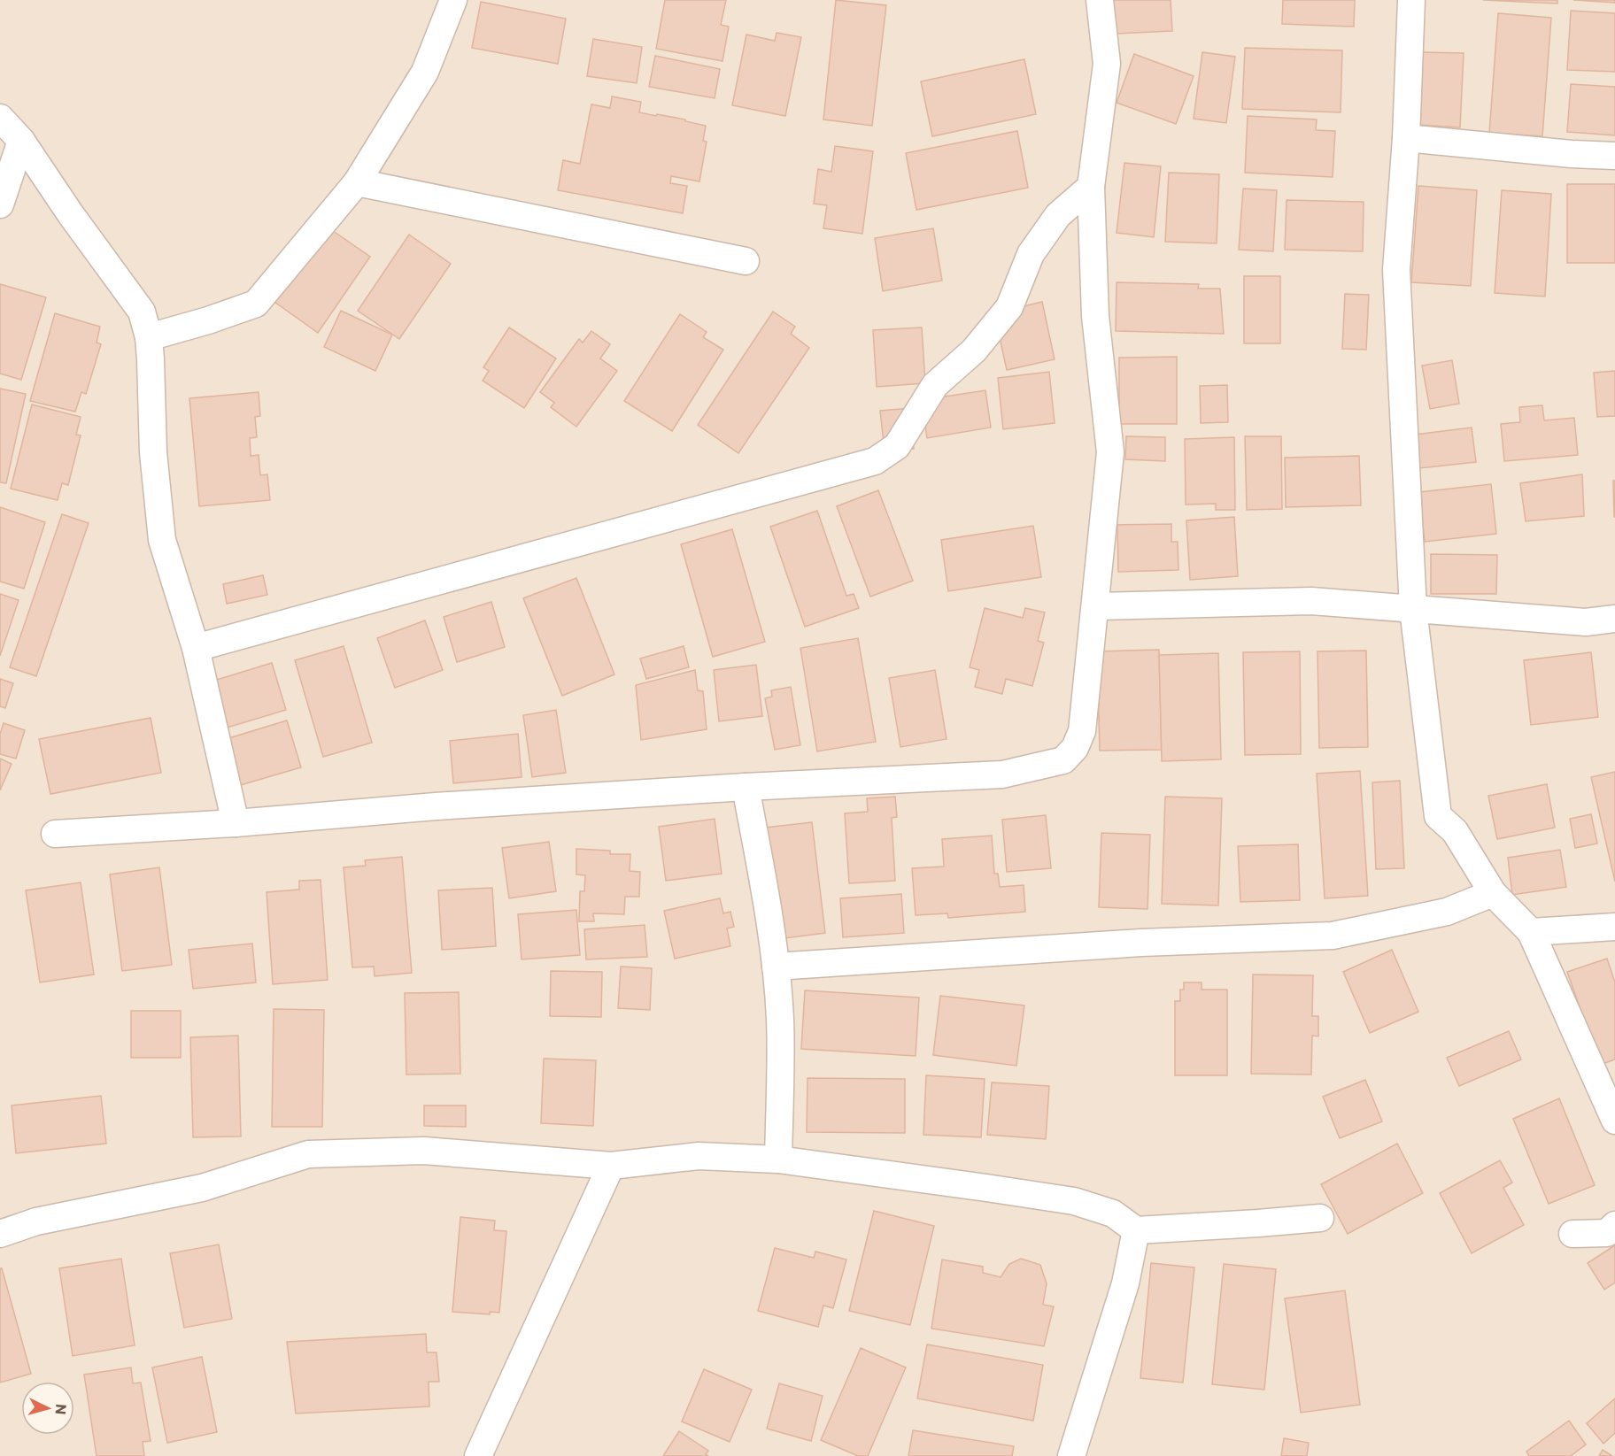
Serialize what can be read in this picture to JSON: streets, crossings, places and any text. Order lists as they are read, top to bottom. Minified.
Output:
{"north":"right"}
